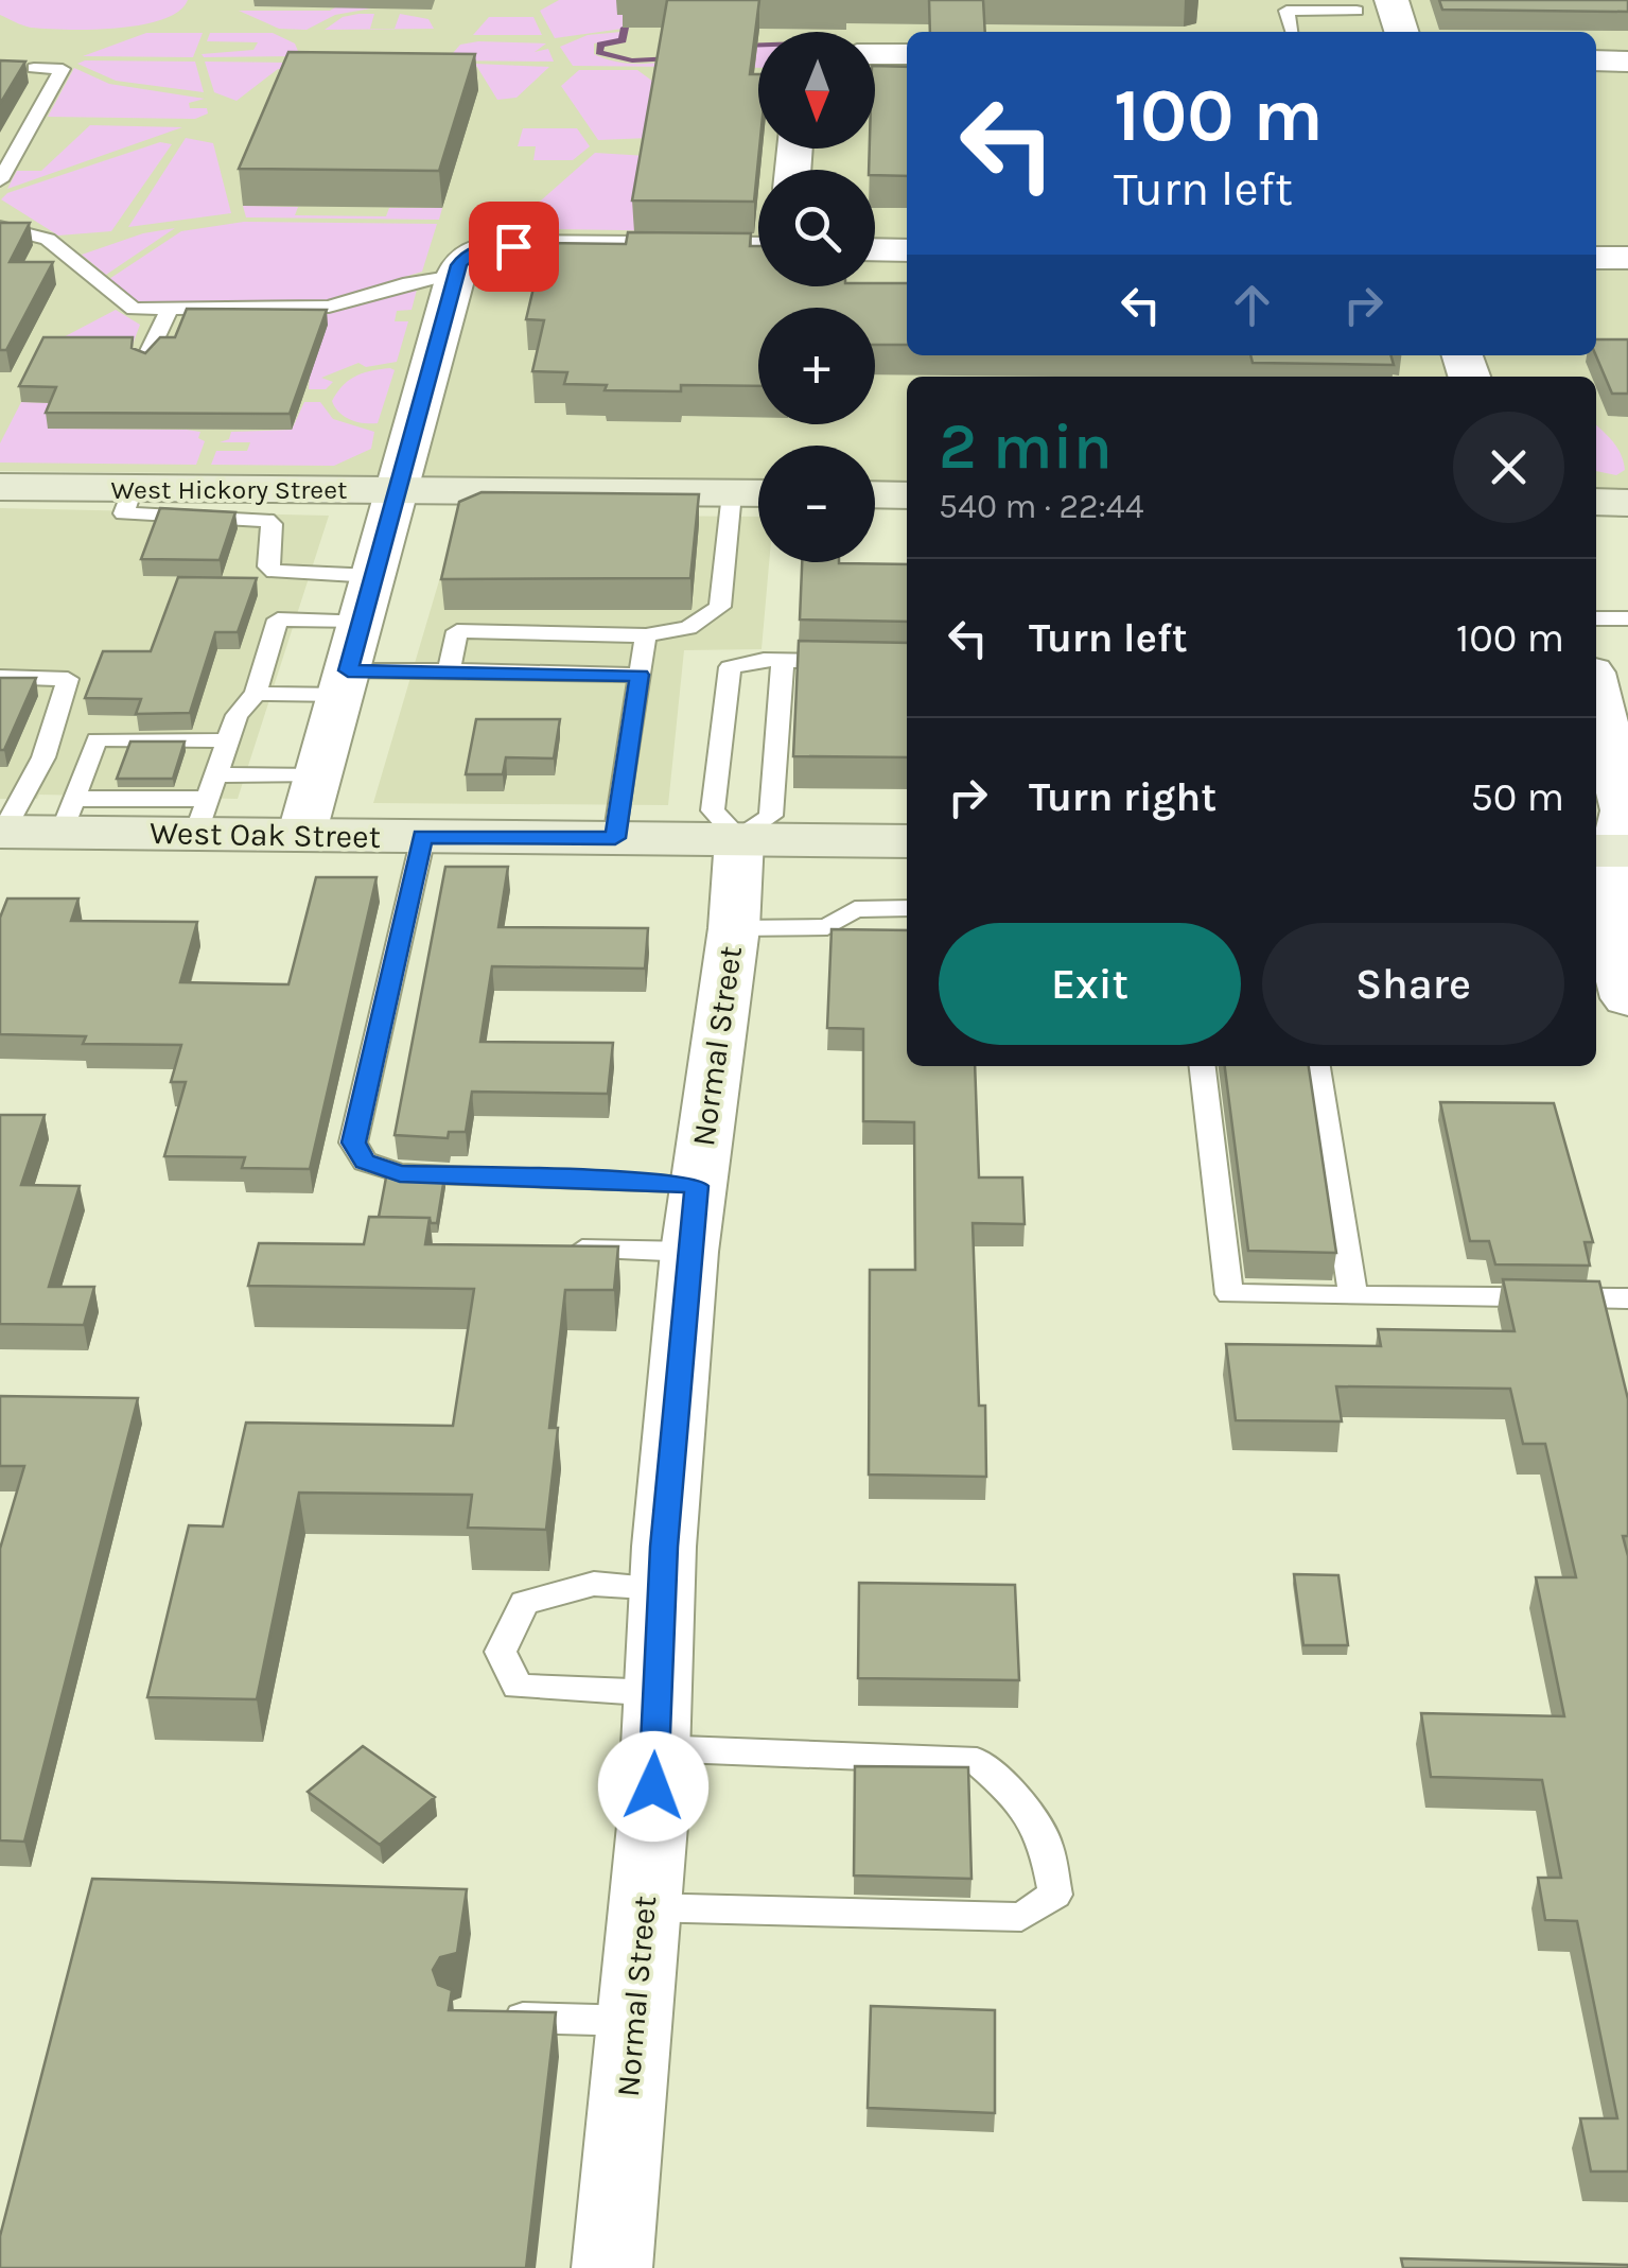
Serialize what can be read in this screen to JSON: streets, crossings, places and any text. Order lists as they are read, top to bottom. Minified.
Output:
{"streets":{"main road":["West Hickory Street","West Oak Street"],"street":["Normal Street"]},"crossings":[["West Oak Street","Normal Street"]],"north":"bottom","page":{"map_buttons":["+","−"],"turn":["100 m","Turn left"],"heading":["2 min","540 m · 22:44"],"list":[{"name":"Turn left","value":"100 m"},{"name":"Turn right","value":"50 m"}],"buttons":["Exit","Share"]}}
